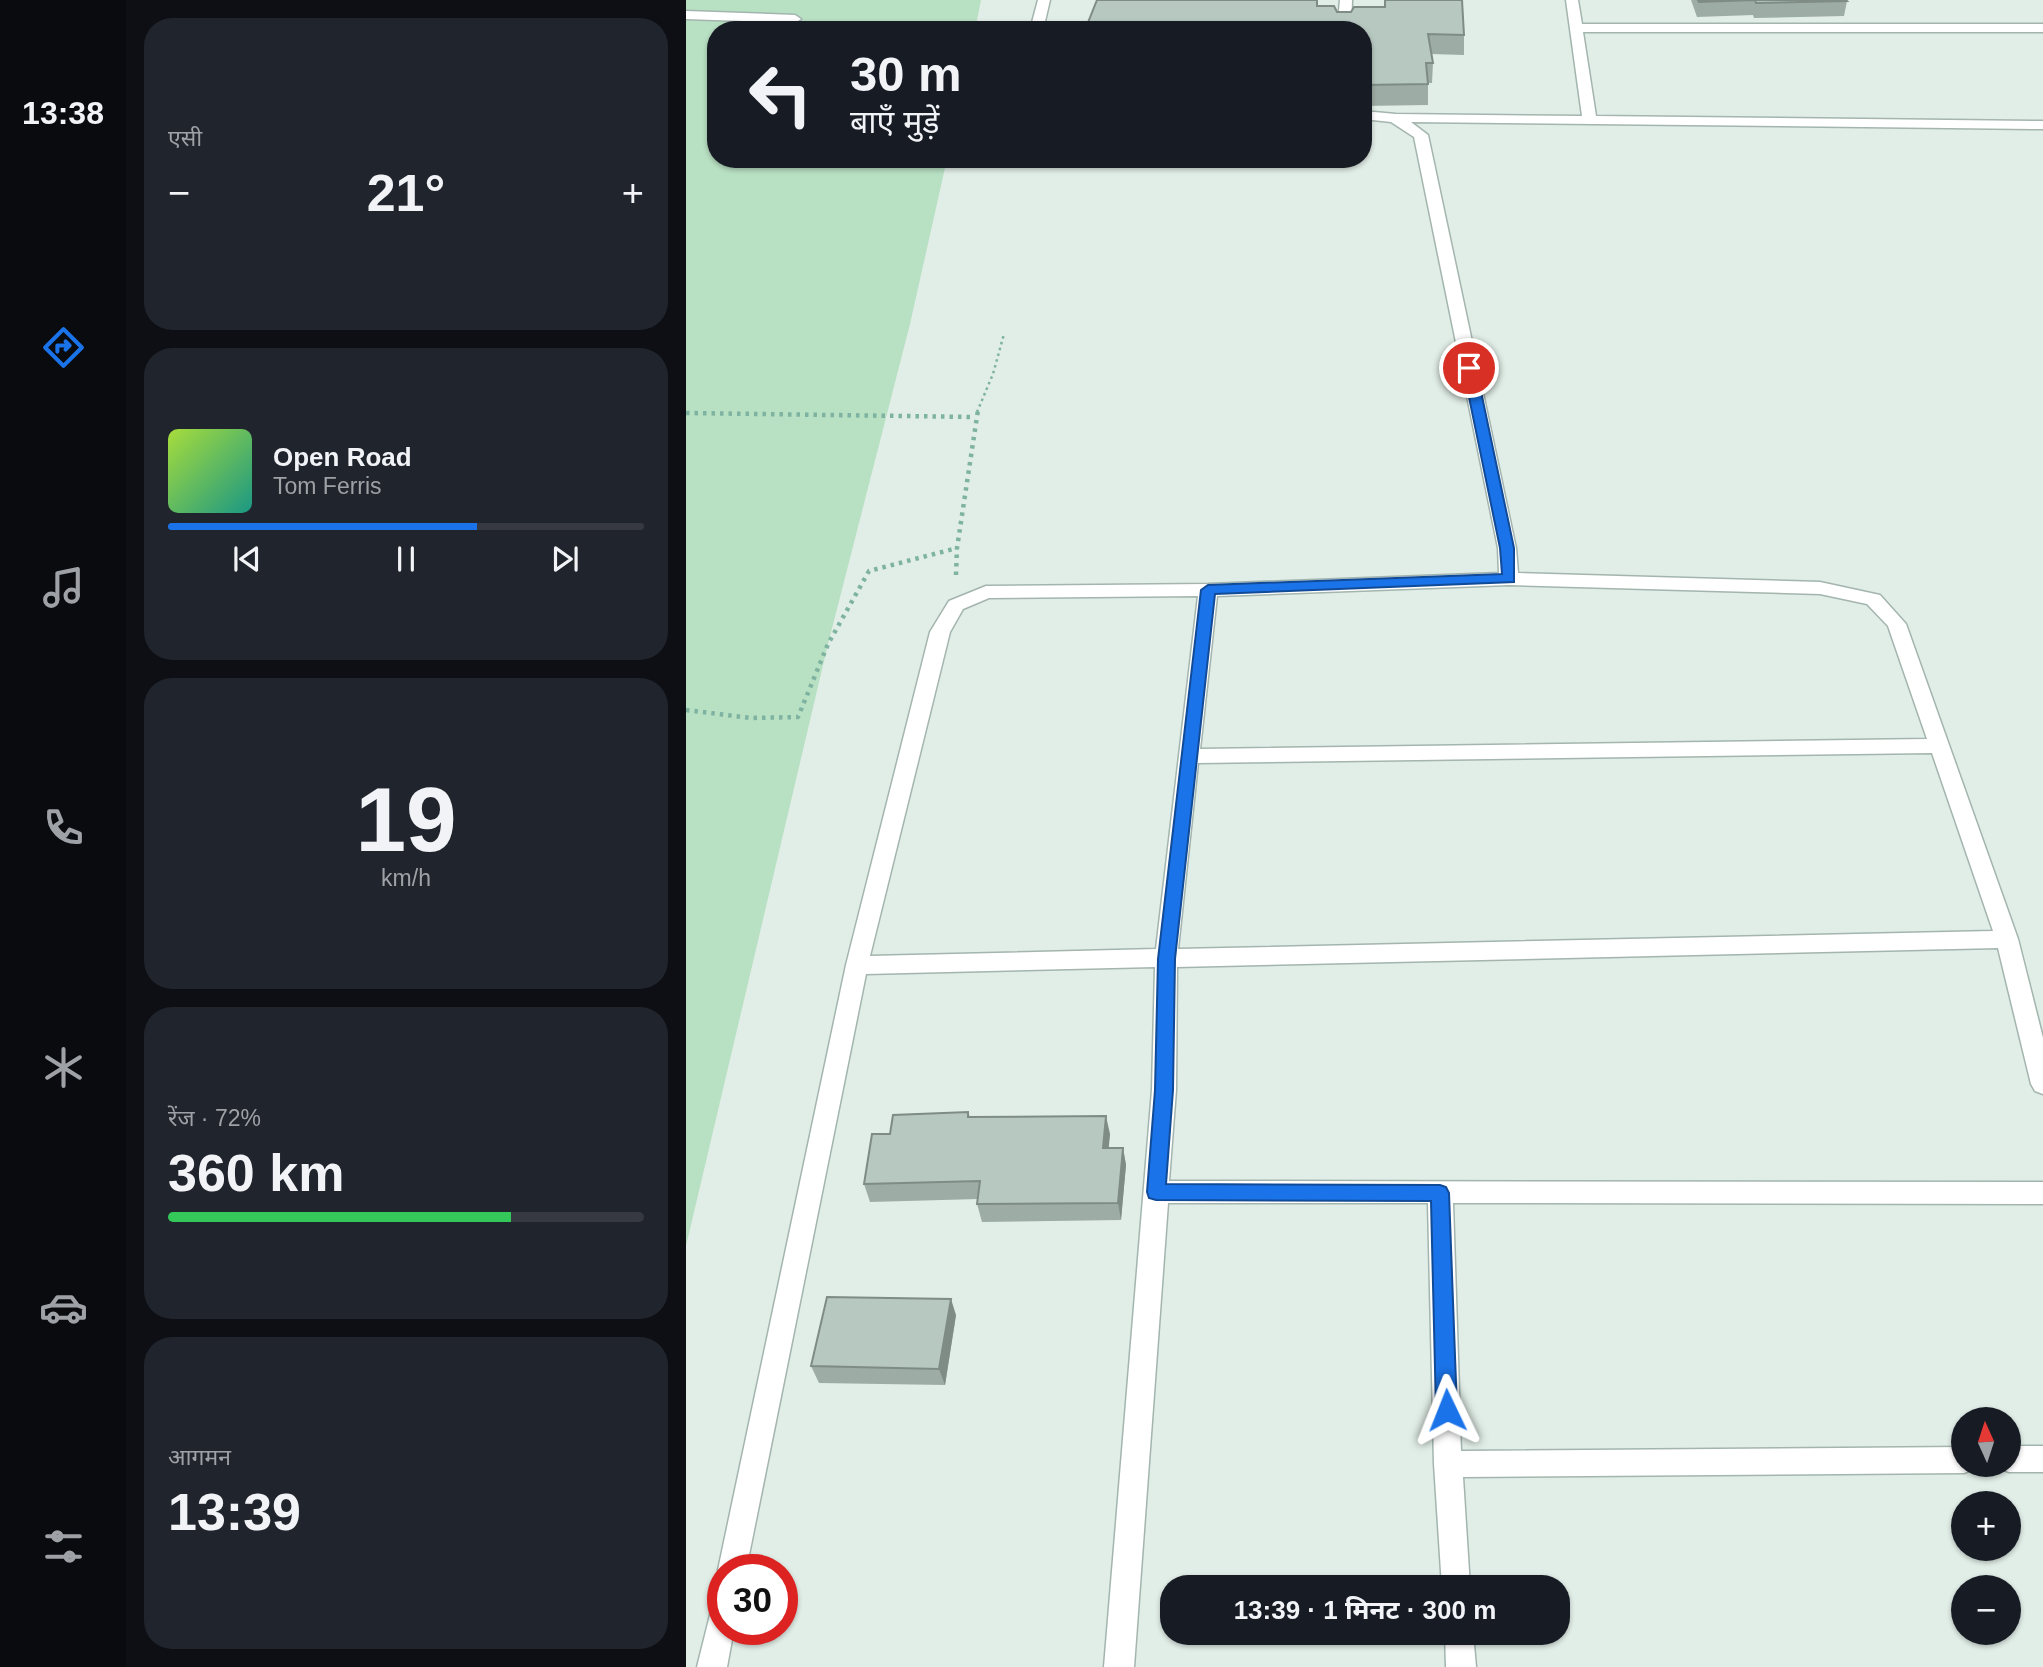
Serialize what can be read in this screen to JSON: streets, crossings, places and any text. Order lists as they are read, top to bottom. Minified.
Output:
{"north":"top","page":{"tabs":"13:38","tile":["एसी",["19","km/h"],["रेंज · 72%","360 km"],["आगमन","13:39"]],"turn":["30 m","बाएँ मुड़ें"],"heat":["−","21°","+"],"song":["Open Road","Tom Ferris"],"map_buttons":["+","−"],"limit":"30","trip":"13:39 · 1 मिनट · 300 m"}}
